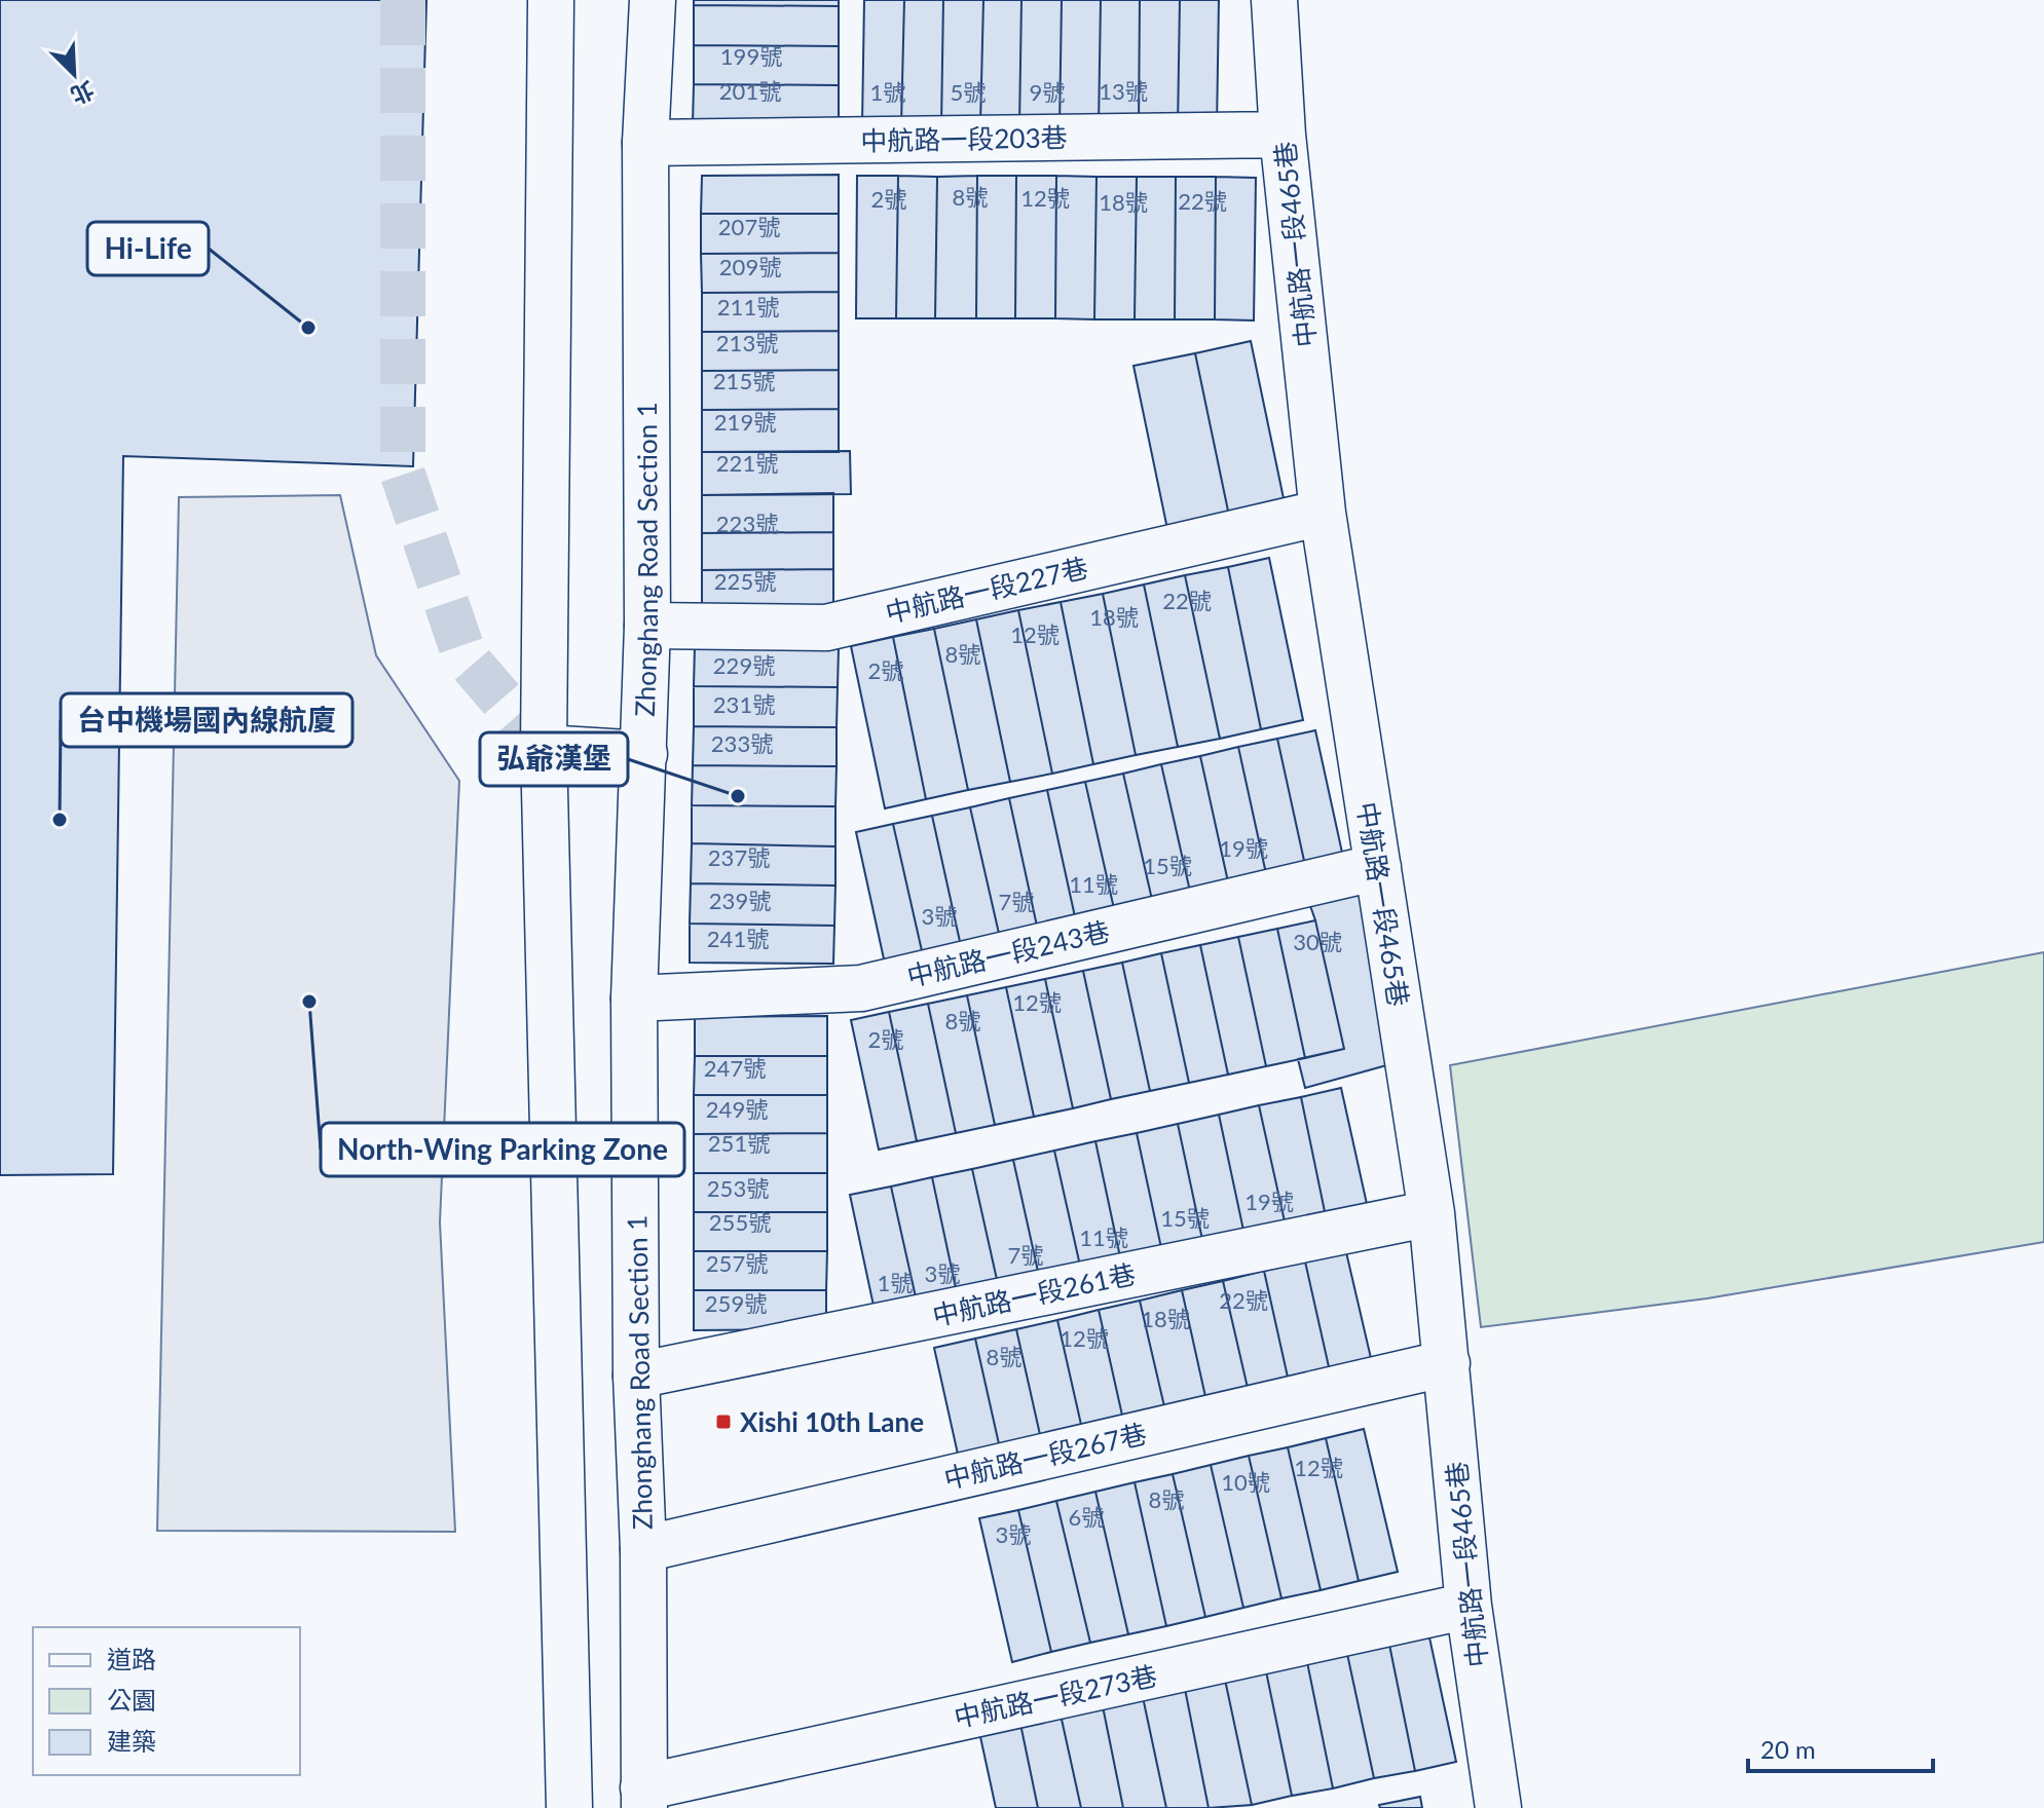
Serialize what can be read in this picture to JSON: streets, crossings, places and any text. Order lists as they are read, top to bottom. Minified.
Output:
{"streets":{"main road":["中航路一段203巷","中航路一段465巷","Zhonghang Road Section 1","中航路一段227巷","中航路一段243巷","中航路一段261巷","中航路一段267巷","中航路一段273巷"]},"crossings":[["中航路一段203巷","中航路一段465巷"],["中航路一段203巷","Zhonghang Road Section 1"],["中航路一段465巷","中航路一段227巷"],["中航路一段465巷","中航路一段243巷"],["中航路一段465巷","中航路一段261巷"],["中航路一段465巷","中航路一段267巷"],["中航路一段465巷","中航路一段273巷"],["Zhonghang Road Section 1","中航路一段227巷"],["Zhonghang Road Section 1","中航路一段243巷"],["Zhonghang Road Section 1","中航路一段261巷"],["Zhonghang Road Section 1","中航路一段267巷"],["Zhonghang Road Section 1","中航路一段273巷"]],"places":{"other":["Hi-Life","弘爺漢堡","台中機場國內線航廈","North-Wing Parking Zone"],"transit":["Xishi 10th Lane"]},"house_numbers":["199號","201號","13號","1號","5號","9號","8號","12號","2號","22號","18號","207號","209號","211號","213號","215號","219號","221號","223號","225號","22號","18號","12號","8號","229號","2號","231號","233號","19號","237號","15號","11號","239號","7號","3號","241號","30號","12號","8號","2號","247號","249號","251號","253號","19號","15號","255號","11號","7號","257號","3號","1號","22號","259號","18號","12號","8號","12號","10號","8號","6號","3號"],"legend":["道路","公園","建築"],"scale_bar":"20 m","north":"bottom right"}
